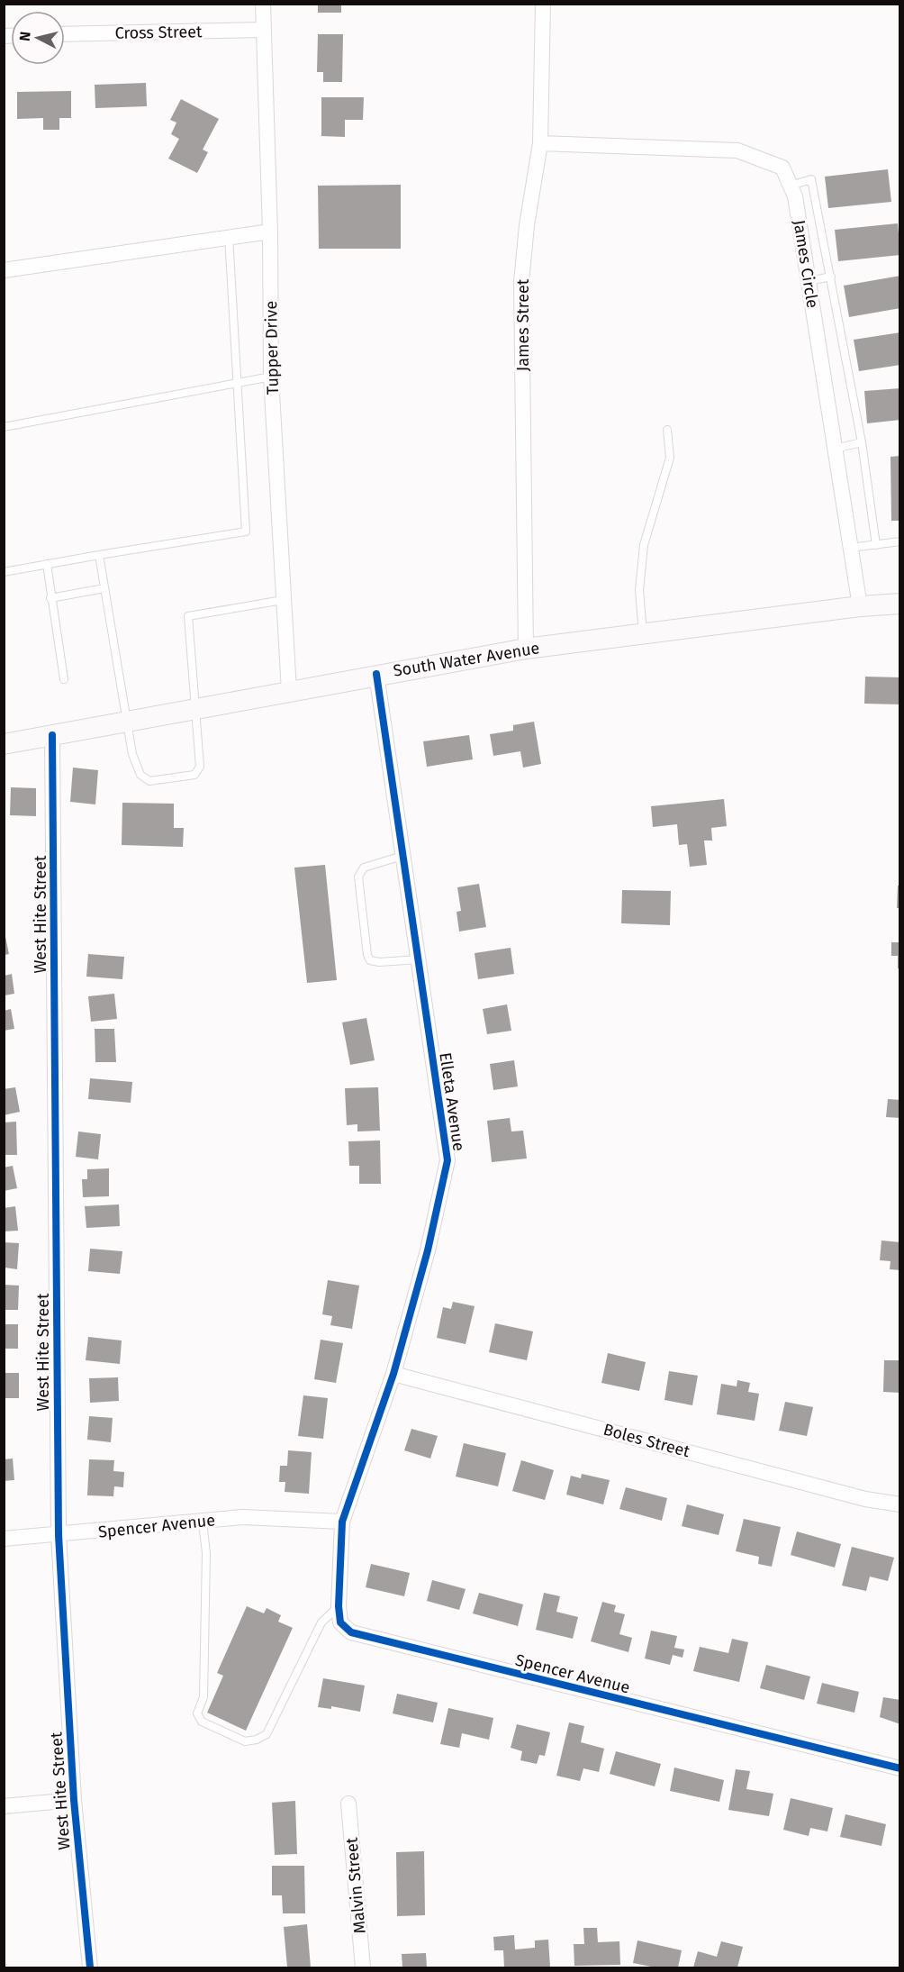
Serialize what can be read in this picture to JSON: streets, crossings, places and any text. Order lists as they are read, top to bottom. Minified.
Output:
{"streets":{"main road":["South Water Avenue"],"street":["Cross Street","James Circle","James Street","Tupper Drive","West Hite Street","Elleta Avenue","Boles Street","Spencer Avenue","Malvin Street"]},"crossings":[["Cross Street","Tupper Drive"],["James Circle","James Street"],["James Circle","South Water Avenue"],["James Street","South Water Avenue"],["Tupper Drive","South Water Avenue"],["South Water Avenue","West Hite Street"],["South Water Avenue","Elleta Avenue"],["West Hite Street","Spencer Avenue"],["Elleta Avenue","Boles Street"],["Elleta Avenue","Spencer Avenue"]],"north":"left"}
